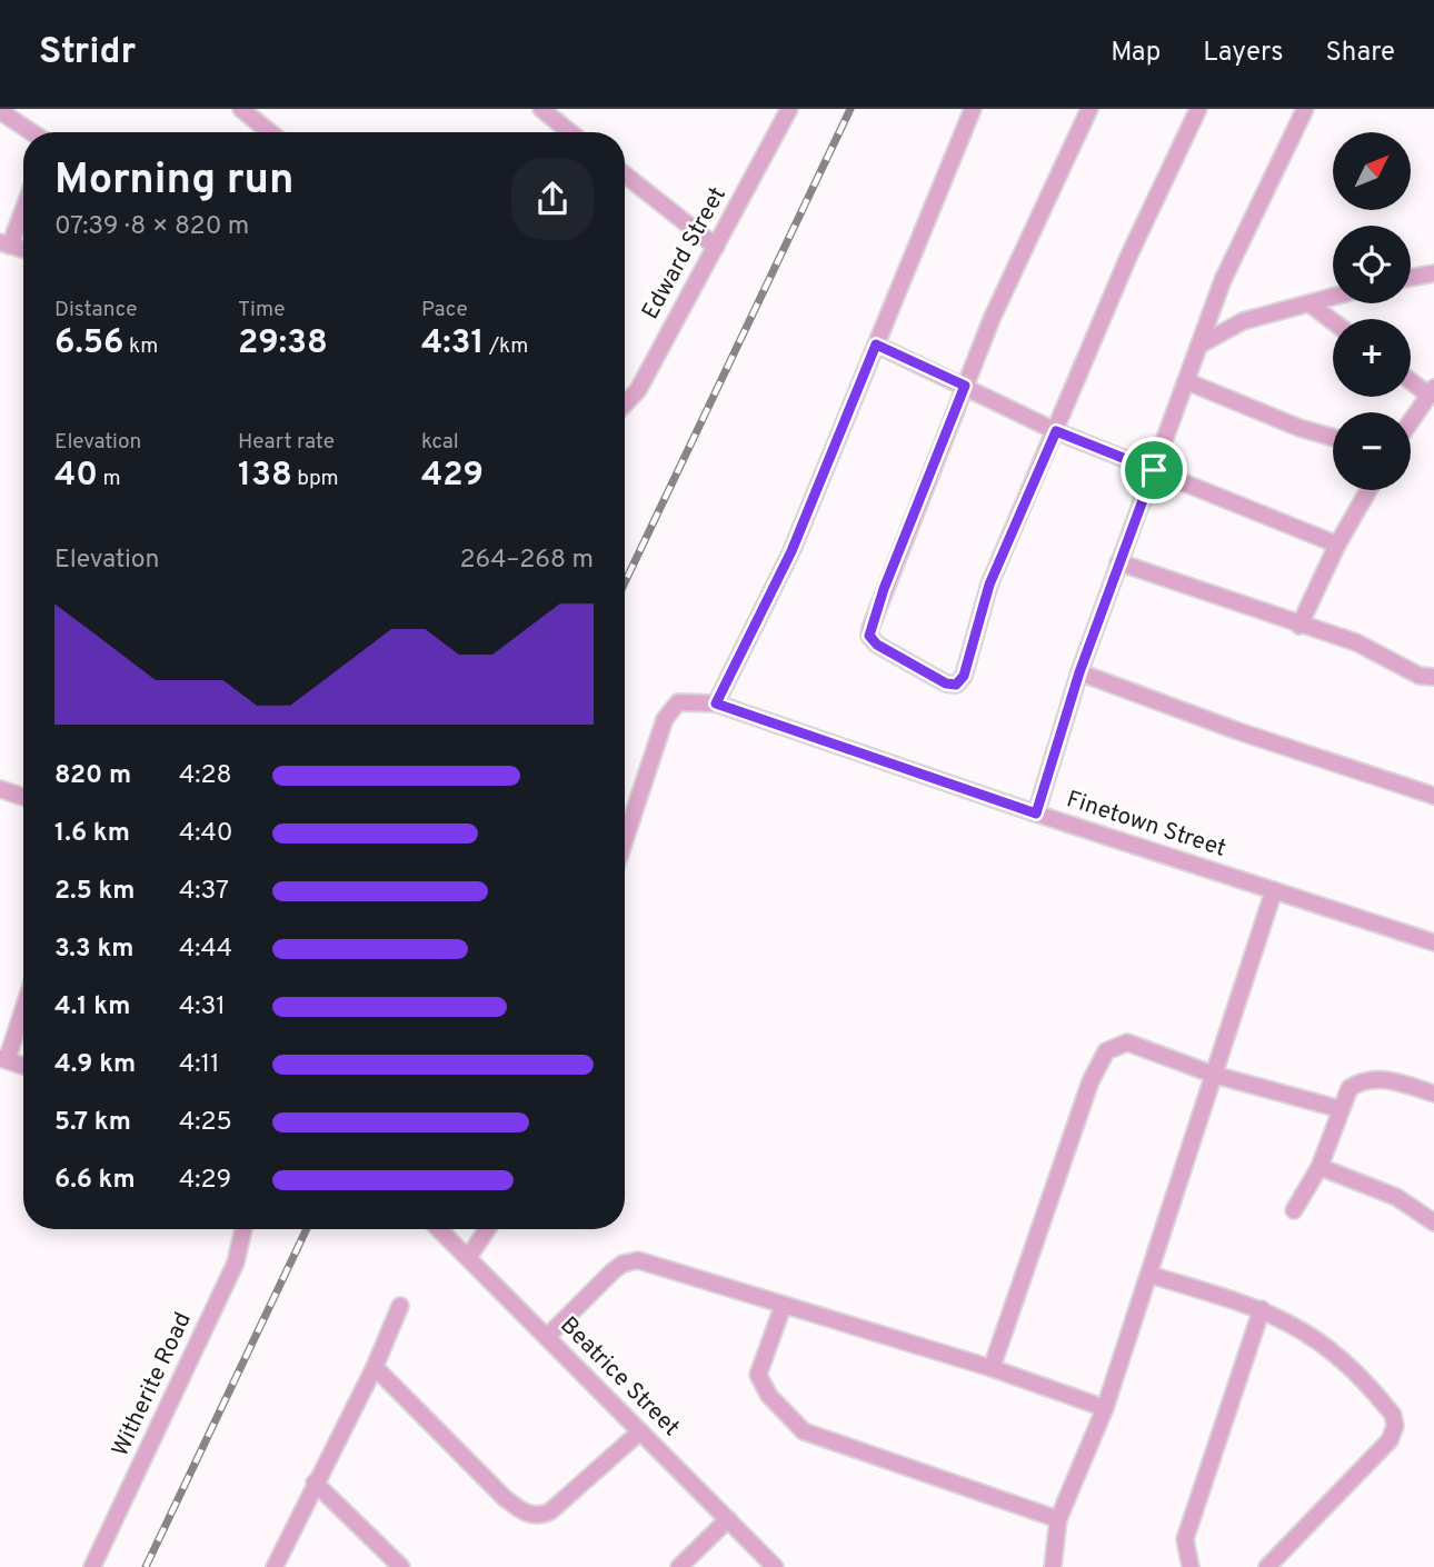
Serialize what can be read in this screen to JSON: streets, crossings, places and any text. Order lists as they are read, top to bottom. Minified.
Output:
{"streets":{"street":["Edward Street","Finetown Street","Beatrice Street","Witherite Road"]},"north":"top right","page":{"header":"Stridr","nav":["Map","Layers","Share"],"map_buttons":["+","−"],"heading":["Morning run","07:39 · 8 × 820 m"],"stats":[["Distance","6.56 km"],["Time","29:38"],["Pace","4:31 /km"],["Elevation","40 m"],["Heart rate","138 bpm"],["kcal","429"]],"chart":["Elevation","264–268 m"],"list":[{"name":"820 m","note":"4:28"},{"name":"1.6 km","note":"4:40"},{"name":"2.5 km","note":"4:37"},{"name":"3.3 km","note":"4:44"},{"name":"4.1 km","note":"4:31"},{"name":"4.9 km","note":"4:11"},{"name":"5.7 km","note":"4:25"},{"name":"6.6 km","note":"4:29"}]}}
